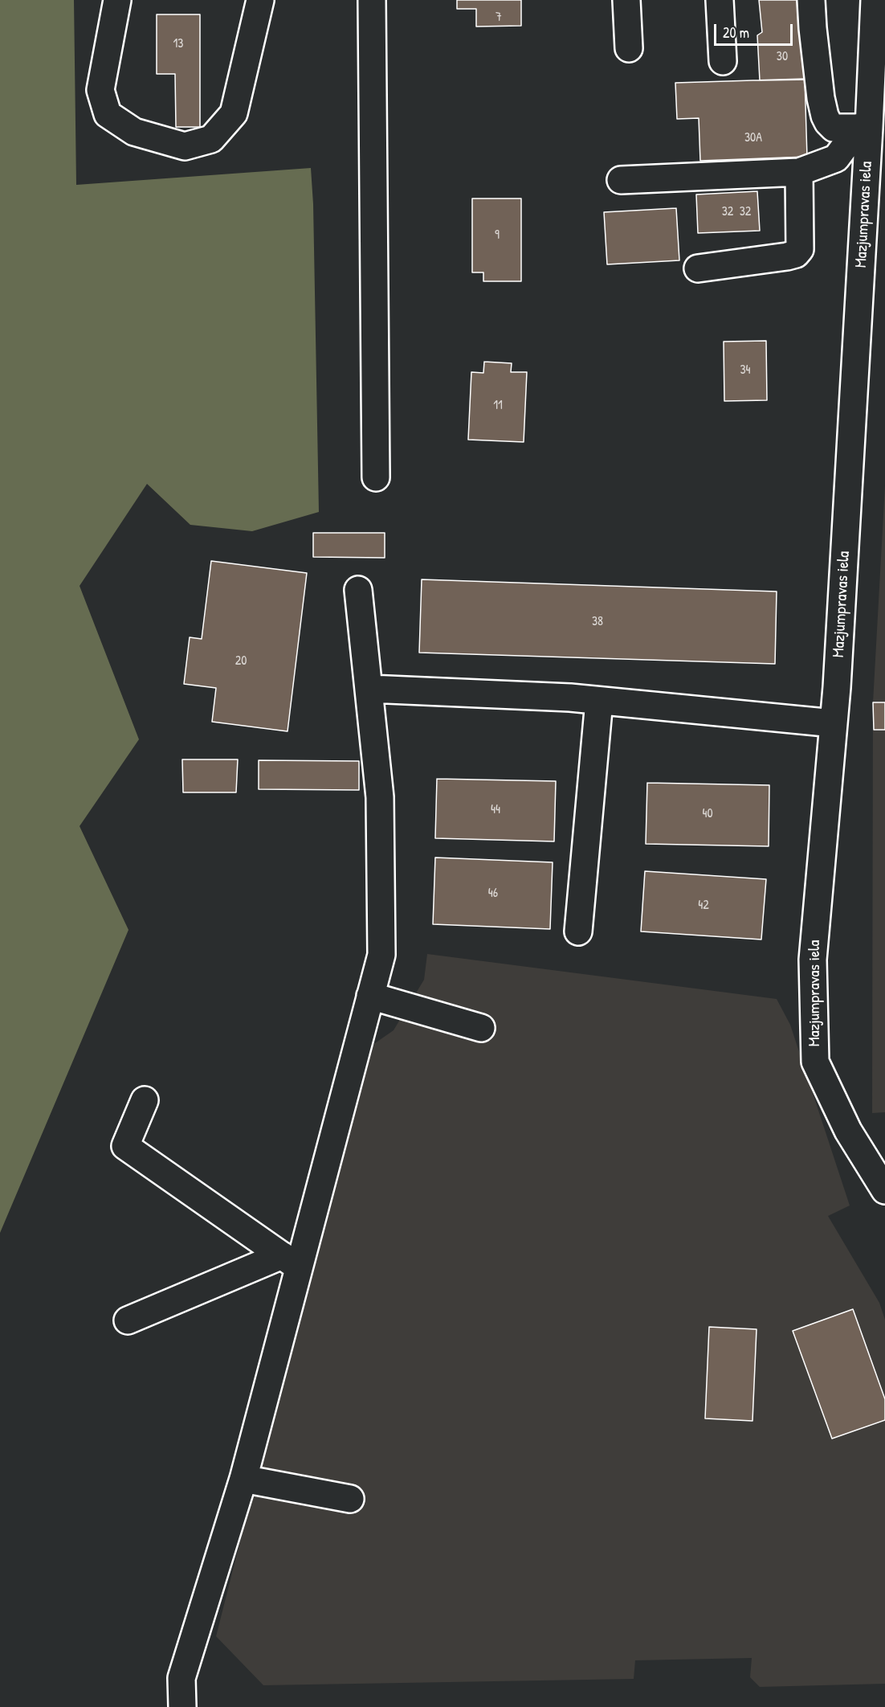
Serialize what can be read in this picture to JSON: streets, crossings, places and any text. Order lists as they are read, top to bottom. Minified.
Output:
{"streets":{"street":["Mazjumpravas iela"]},"house_numbers":["7","13","30","30A","32","32","9","34","11","38","20","44","40","46","42"],"scale_bar":"20 m"}
